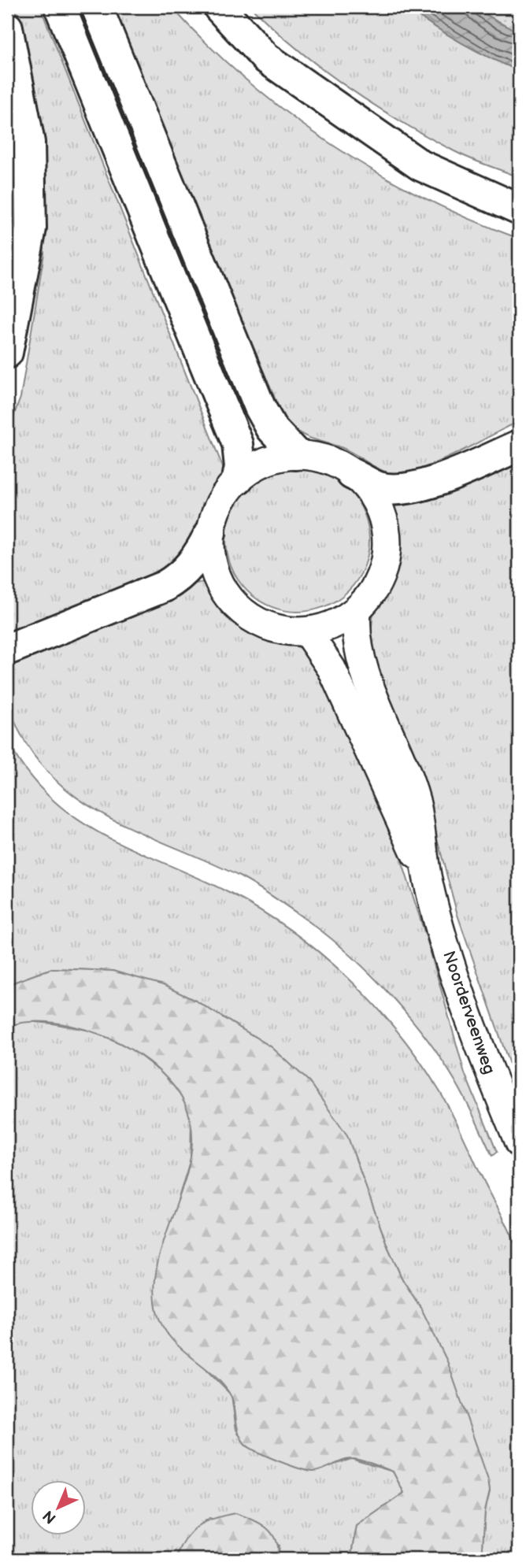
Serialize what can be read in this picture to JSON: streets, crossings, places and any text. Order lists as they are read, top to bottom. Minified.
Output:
{"streets":{"street":["Noorderveenweg"]},"north":"bottom left"}
